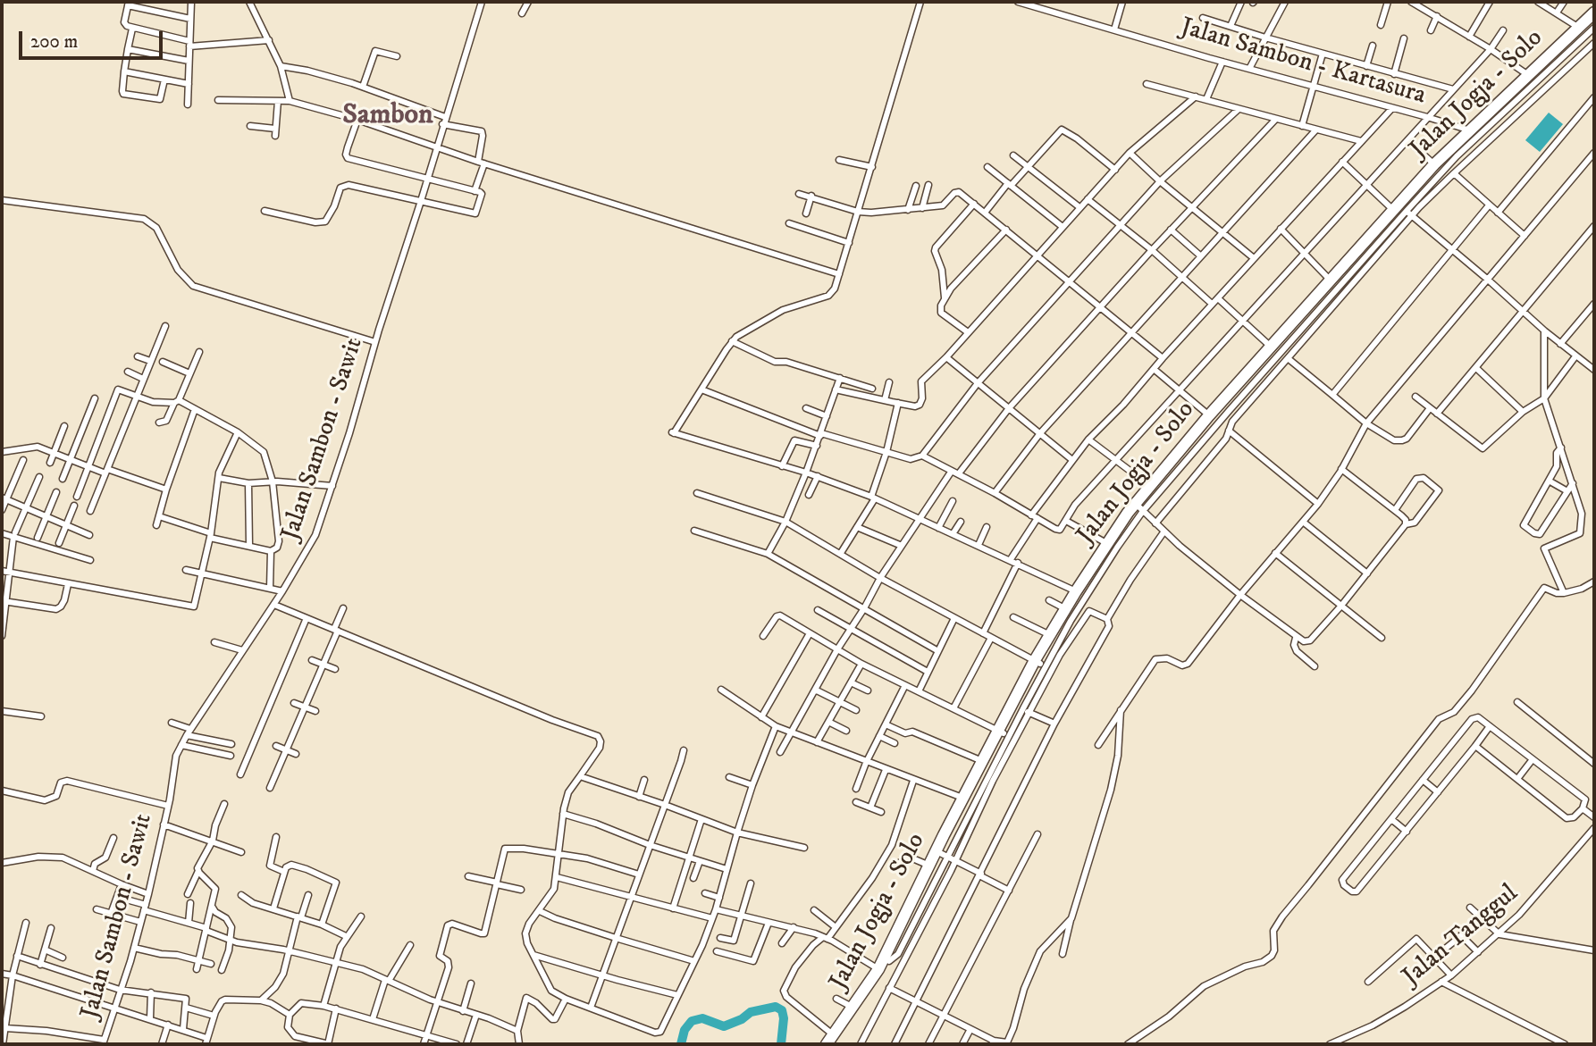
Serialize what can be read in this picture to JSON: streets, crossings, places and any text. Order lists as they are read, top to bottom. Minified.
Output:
{"streets":{"highway":["Jalan Jogja - Solo"],"street":["Jalan Sambon - Kartasura","Jalan Sambon - Sawit","Jalan Tanggul"]},"crossings":[["Jalan Sambon - Kartasura","Jalan Jogja - Solo"]],"districts":["Sambon"],"scale_bar":"200 m"}
